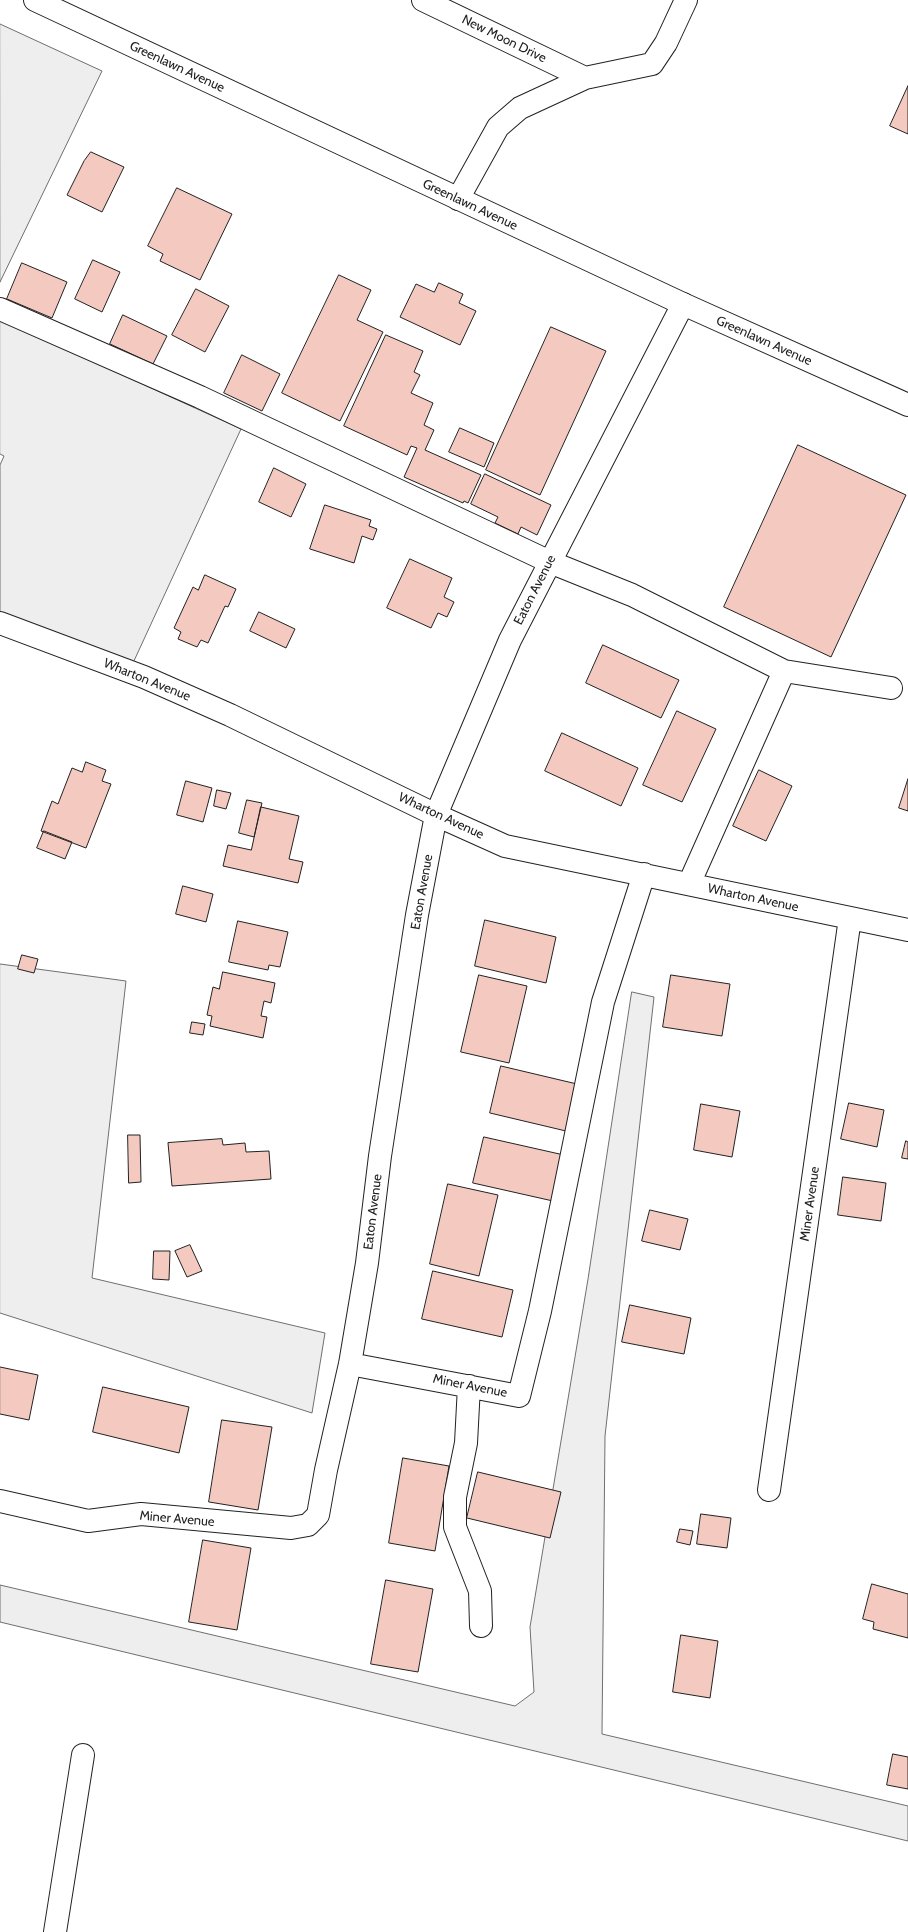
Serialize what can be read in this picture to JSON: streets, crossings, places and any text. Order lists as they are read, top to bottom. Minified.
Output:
{"streets":{"street":["New Moon Drive","Greenlawn Avenue","Eaton Avenue","Wharton Avenue","Miner Avenue"]},"crossings":[["Greenlawn Avenue","Eaton Avenue"],["Eaton Avenue","Wharton Avenue"],["Eaton Avenue","Miner Avenue"],["Wharton Avenue","Miner Avenue"]]}
